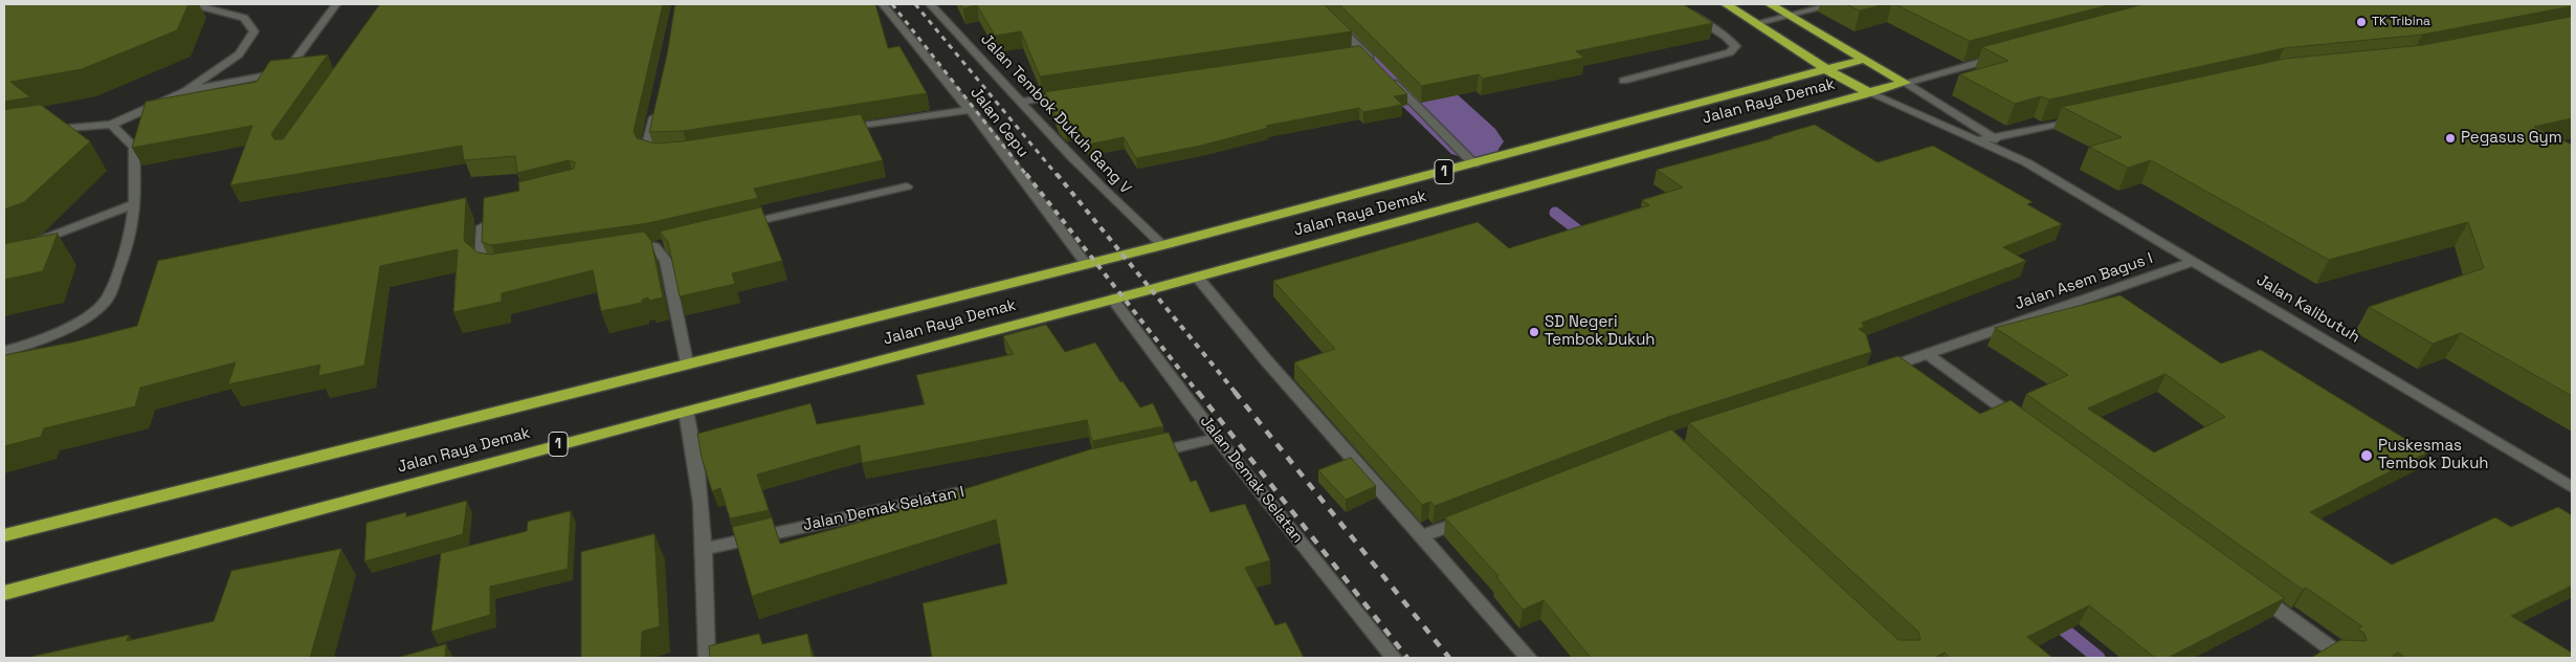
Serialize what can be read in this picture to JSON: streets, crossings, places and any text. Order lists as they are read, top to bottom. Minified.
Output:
{"streets":{"highway":["Jalan Raya Demak","1"],"street":["Jalan Tembok Dukuh Gang V","Jalan Cepu","Jalan Asem Bagus I","Jalan Kalibutuh","Jalan Demak Selatan","Jalan Demak Selatan I"]},"crossings":[["Jalan Raya Demak","Jalan Tembok Dukuh Gang V"],["Jalan Raya Demak","Jalan Cepu"],["Jalan Raya Demak","Jalan Kalibutuh"],["Jalan Raya Demak","Jalan Demak Selatan"],["Jalan Asem Bagus I","Jalan Kalibutuh"]],"places":["TK Tribina","Pegasus Gym","SD Negeri Tembok Dukuh","Puskesmas Tembok Dukuh"]}
